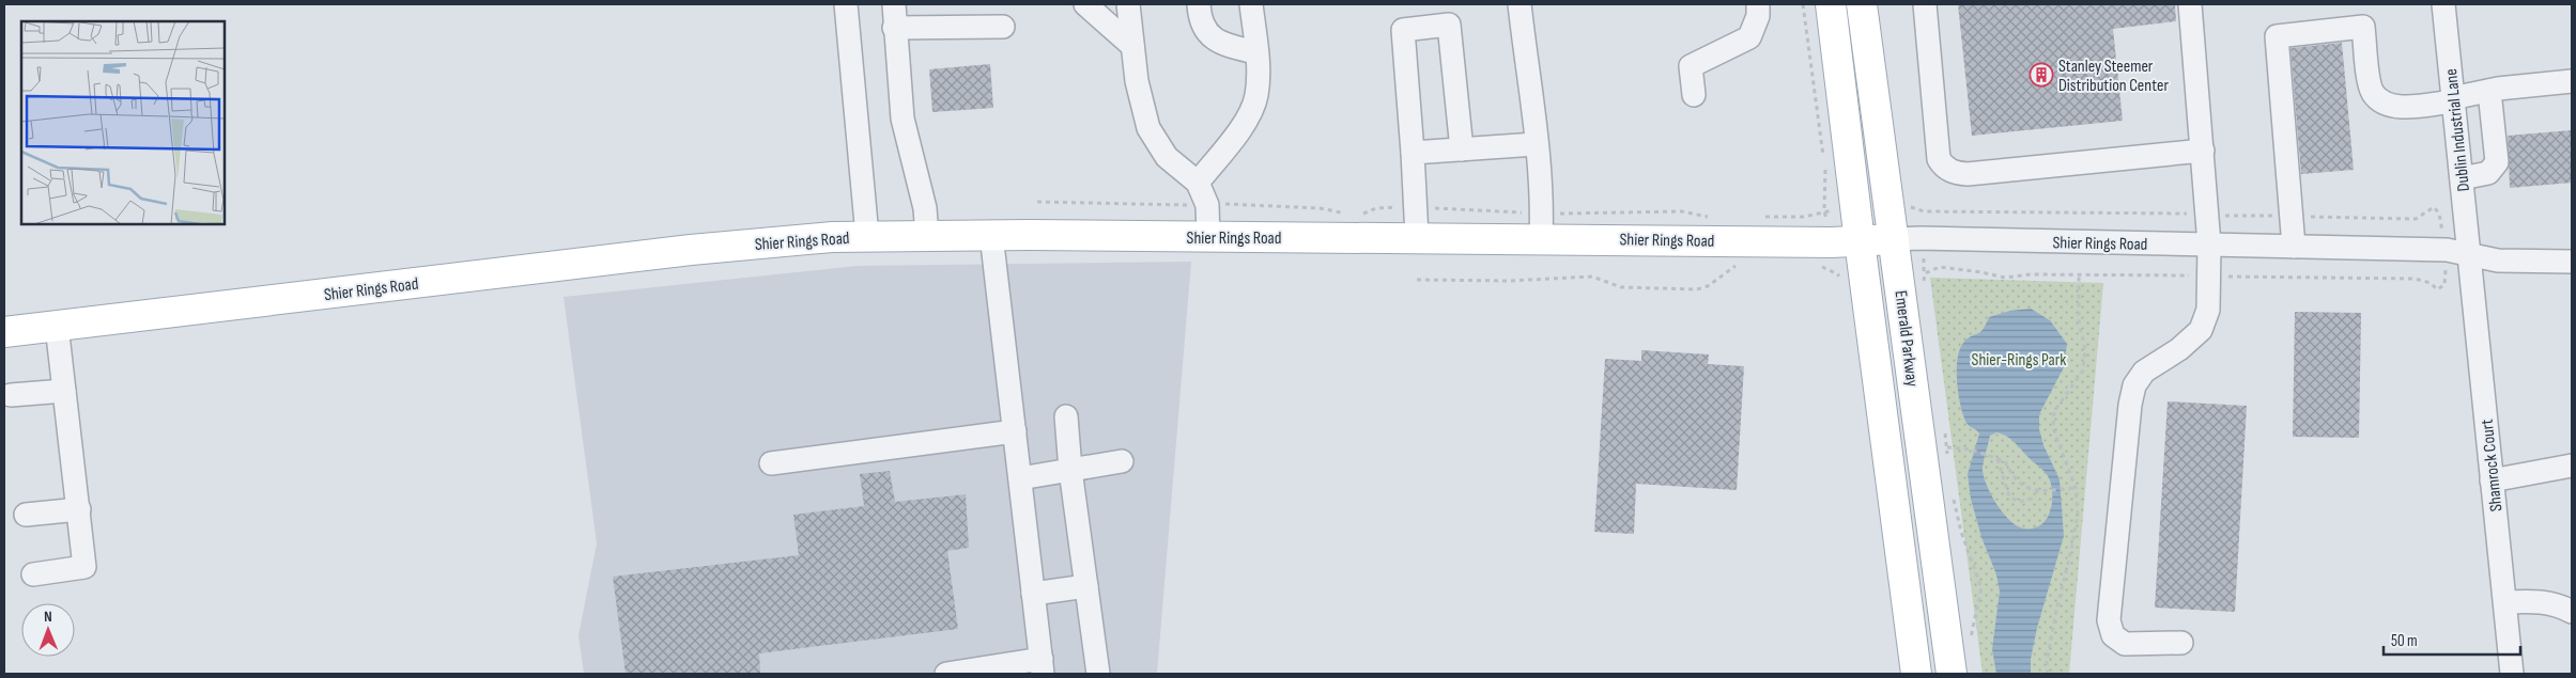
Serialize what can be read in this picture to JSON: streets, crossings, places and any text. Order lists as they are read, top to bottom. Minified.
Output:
{"streets":{"main road":["Shier Rings Road","Emerald Parkway"],"street":["Dublin Industrial Lane","Shamrock Court"]},"crossings":[["Dublin Industrial Lane","Shier Rings Road"],["Dublin Industrial Lane","Shamrock Court"],["Shier Rings Road","Emerald Parkway"],["Shier Rings Road","Shamrock Court"]],"parks":["Shier-Rings Park"],"places":{"building":["Stanley Steemer Distribution Center"]},"scale_bar":"50 m","north":"top"}
